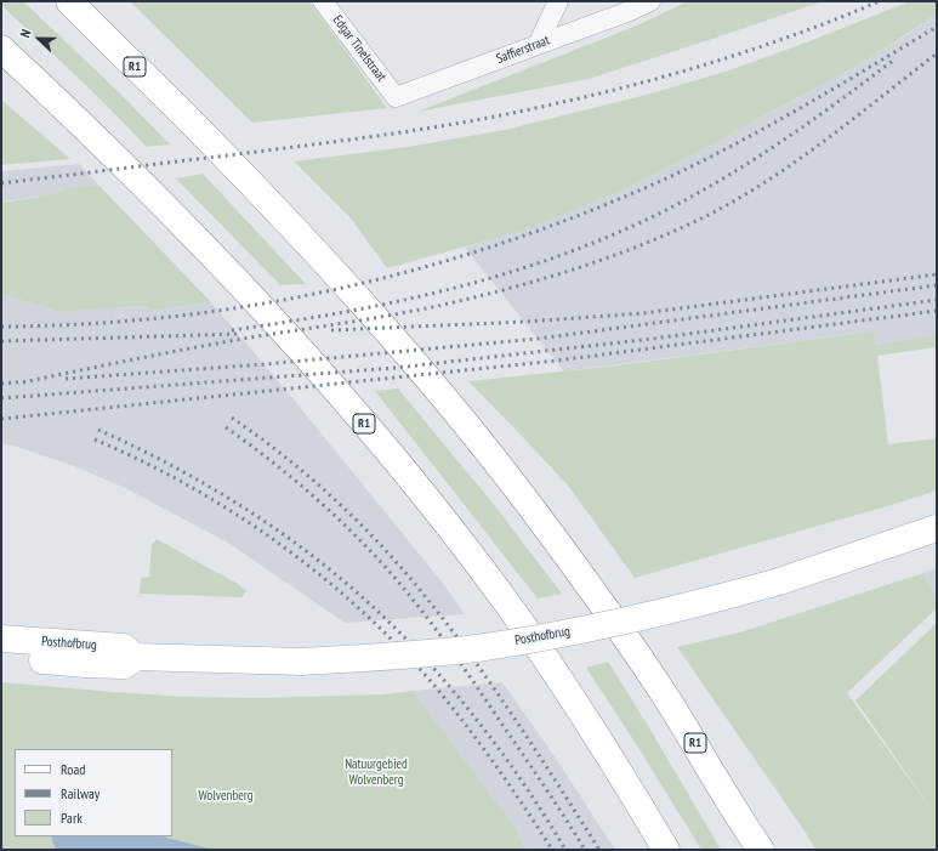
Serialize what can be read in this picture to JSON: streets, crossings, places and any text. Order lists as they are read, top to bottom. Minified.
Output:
{"streets":{"main road":["R1","Posthofbrug"],"street":["Edgar Tinelstraat","Saffierstraat"]},"crossings":[["Edgar Tinelstraat","Saffierstraat"]],"parks":["Natuurgebied Wolvenberg","Wolvenberg"],"legend":["Road","Railway","Park"],"north":"left"}
